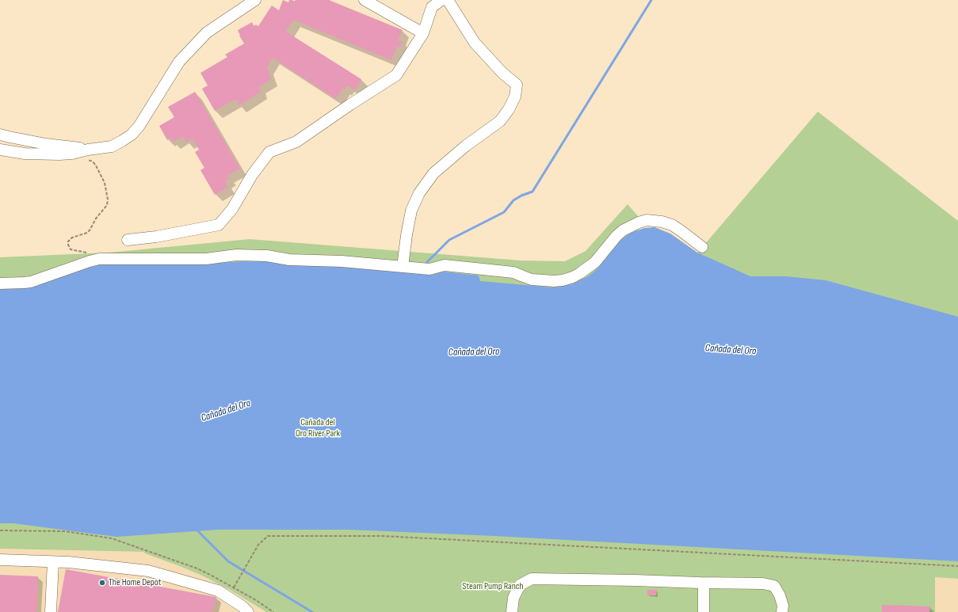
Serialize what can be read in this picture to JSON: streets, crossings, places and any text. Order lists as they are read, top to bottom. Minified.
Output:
{"water":["Cañada del Oro"],"parks":["Cañada del Oro River Park","Steam Pump Ranch"],"places":["The Home Depot"]}
